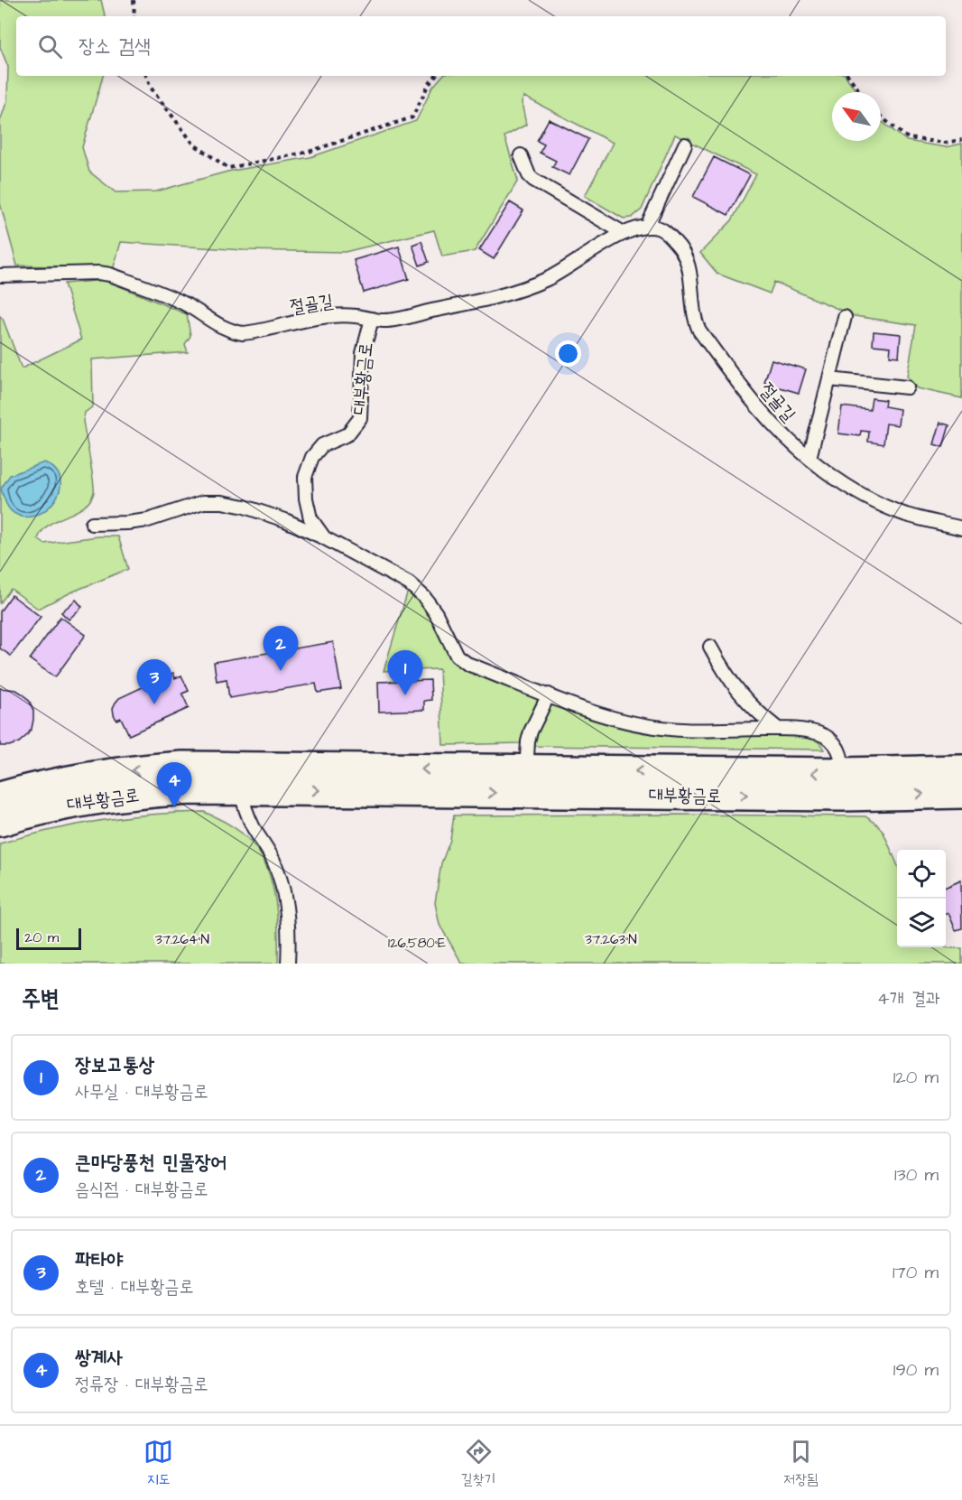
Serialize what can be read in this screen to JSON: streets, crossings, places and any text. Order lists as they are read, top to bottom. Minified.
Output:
{"streets":{"main road":["대부황금로"],"lane":["절골길"]},"crossings":[["절골길","대부황금로"]],"scale_bar":"20 m","north":"top left","page":{"search":"장소 검색","pins":["2","1","3","4"],"scale":"20 m","heading":["주변","4개 결과"],"list":[{"mark":"1","name":"장보고통상","note":"사무실 · 대부황금로","value":"120 m"},{"mark":"2","name":"큰마당풍천 민물장어","note":"음식점 · 대부황금로","value":"130 m"},{"mark":"3","name":"파타야","note":"호텔 · 대부황금로","value":"170 m"},{"mark":"4","name":"쌍계사","note":"정류장 · 대부황금로","value":"190 m"}],"nav":["지도","길찾기","저장됨"]},"coordinates":["37.264°N","37.263°N","126.580°E"]}
